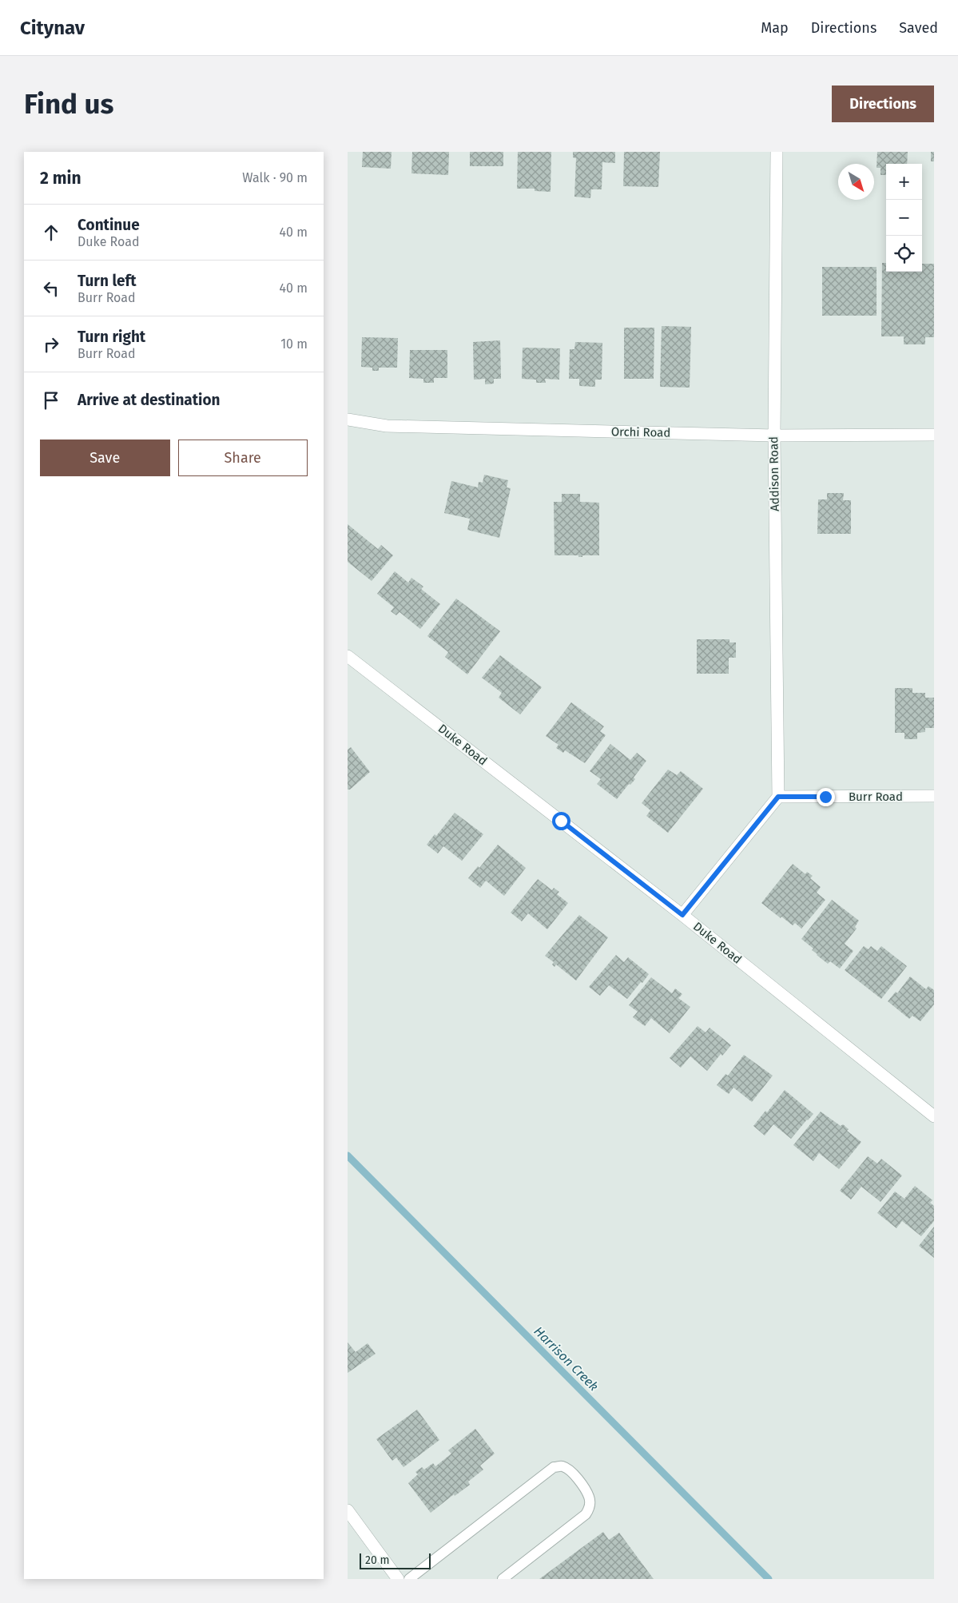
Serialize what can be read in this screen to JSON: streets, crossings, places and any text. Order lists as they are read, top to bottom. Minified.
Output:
{"streets":{"street":["Orchi Road","Addison Road","Duke Road","Burr Road"]},"crossings":[["Orchi Road","Addison Road"],["Addison Road","Burr Road"]],"water":["Harrison Creek"],"scale_bar":"20 m","north":"bottom right","page":{"header":"Citynav","nav":["Map","Directions","Saved"],"buttons":["Directions",["Save","Share"]],"title":"Find us","heading":["2 min","Walk · 90 m"],"map_buttons":["+","−"],"list":[["Continue","Duke Road","40 m"],["Turn left","Burr Road","40 m"],["Turn right","Burr Road","10 m"],"Arrive at destination"],"scale":"20 m"}}
